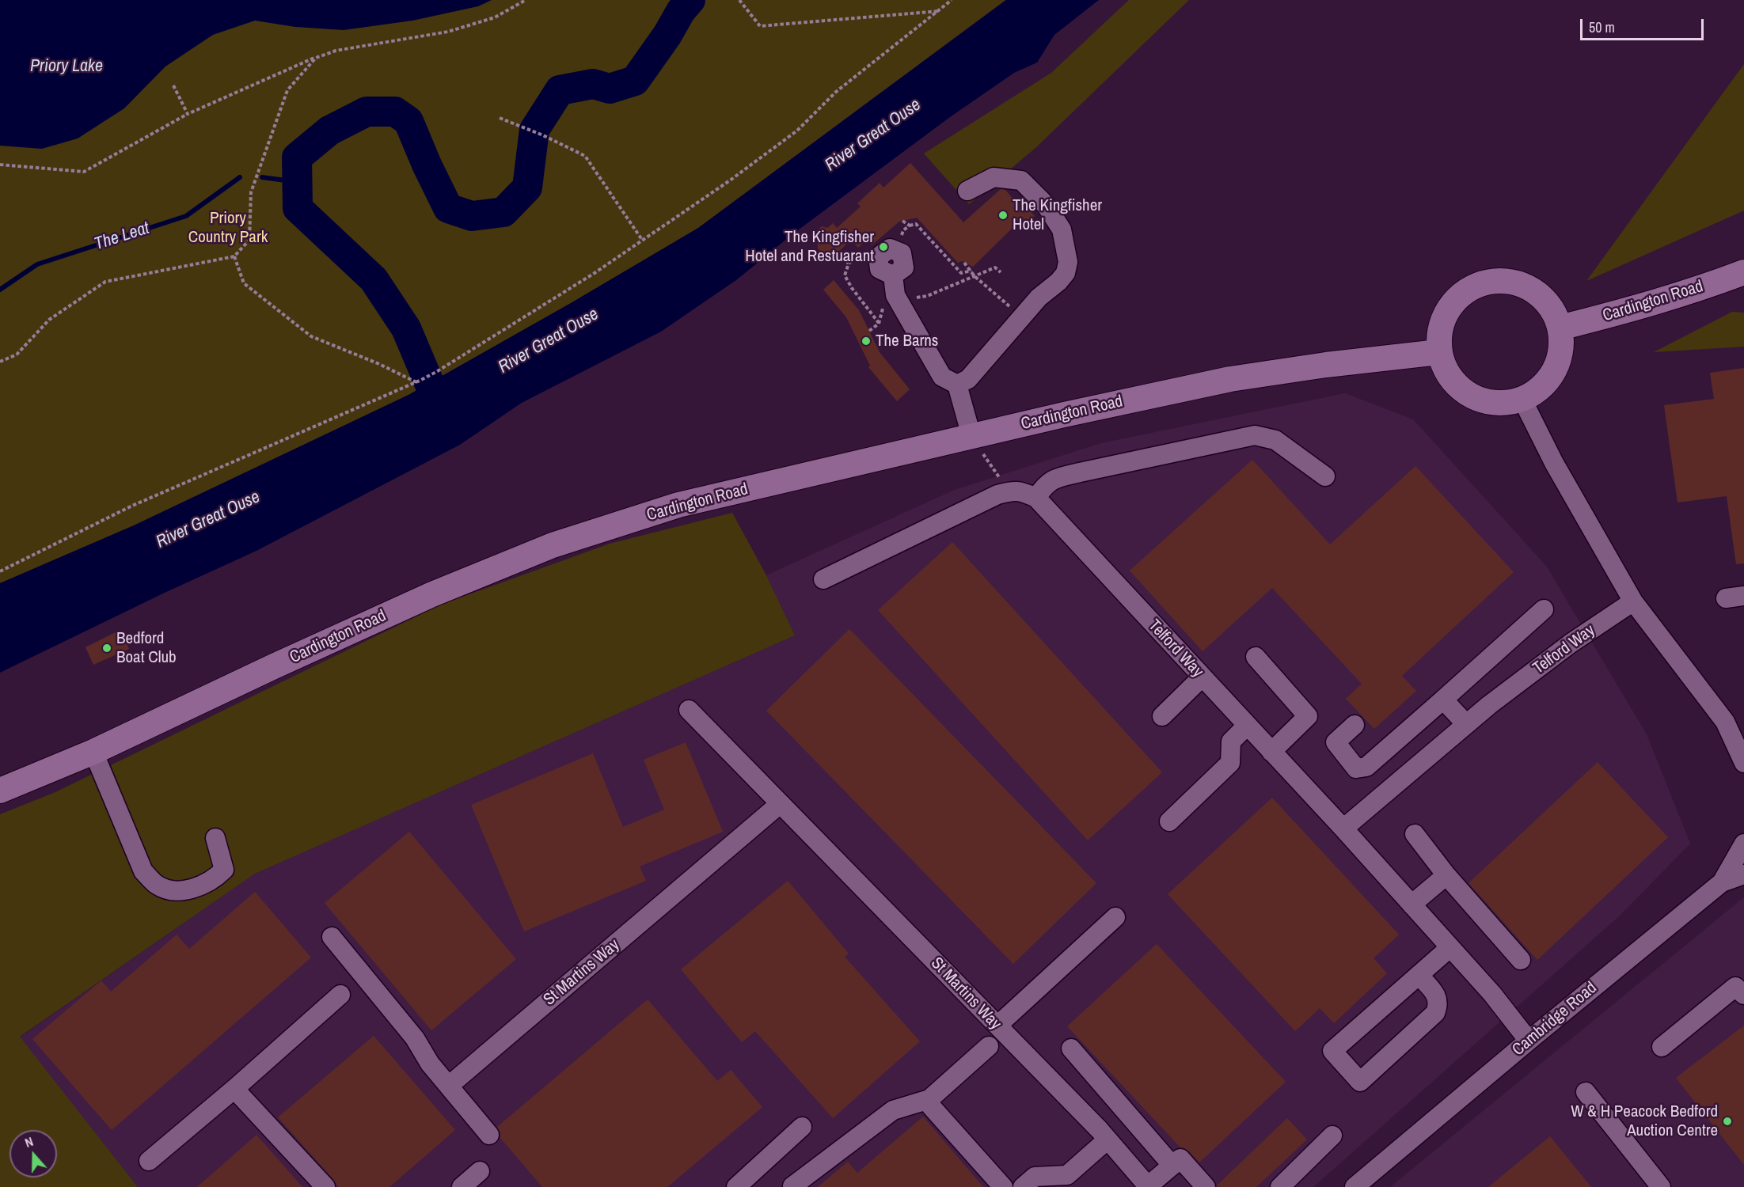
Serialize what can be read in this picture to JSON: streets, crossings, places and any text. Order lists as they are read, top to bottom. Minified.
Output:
{"streets":{"main road":["Cardington Road"],"street":["Telford Way","St Martins Way","Cambridge Road"]},"crossings":[["Telford Way","Cambridge Road"]],"water":["Priory Lake","River Great Ouse","The Leat"],"parks":["Priory Country Park"],"places":["The Kingfisher Hotel","The Kingfisher Hotel and Restuarant","The Barns","Bedford Boat Club","W & H Peacock Bedford Auction Centre"],"scale_bar":"50 m","north":"top"}
